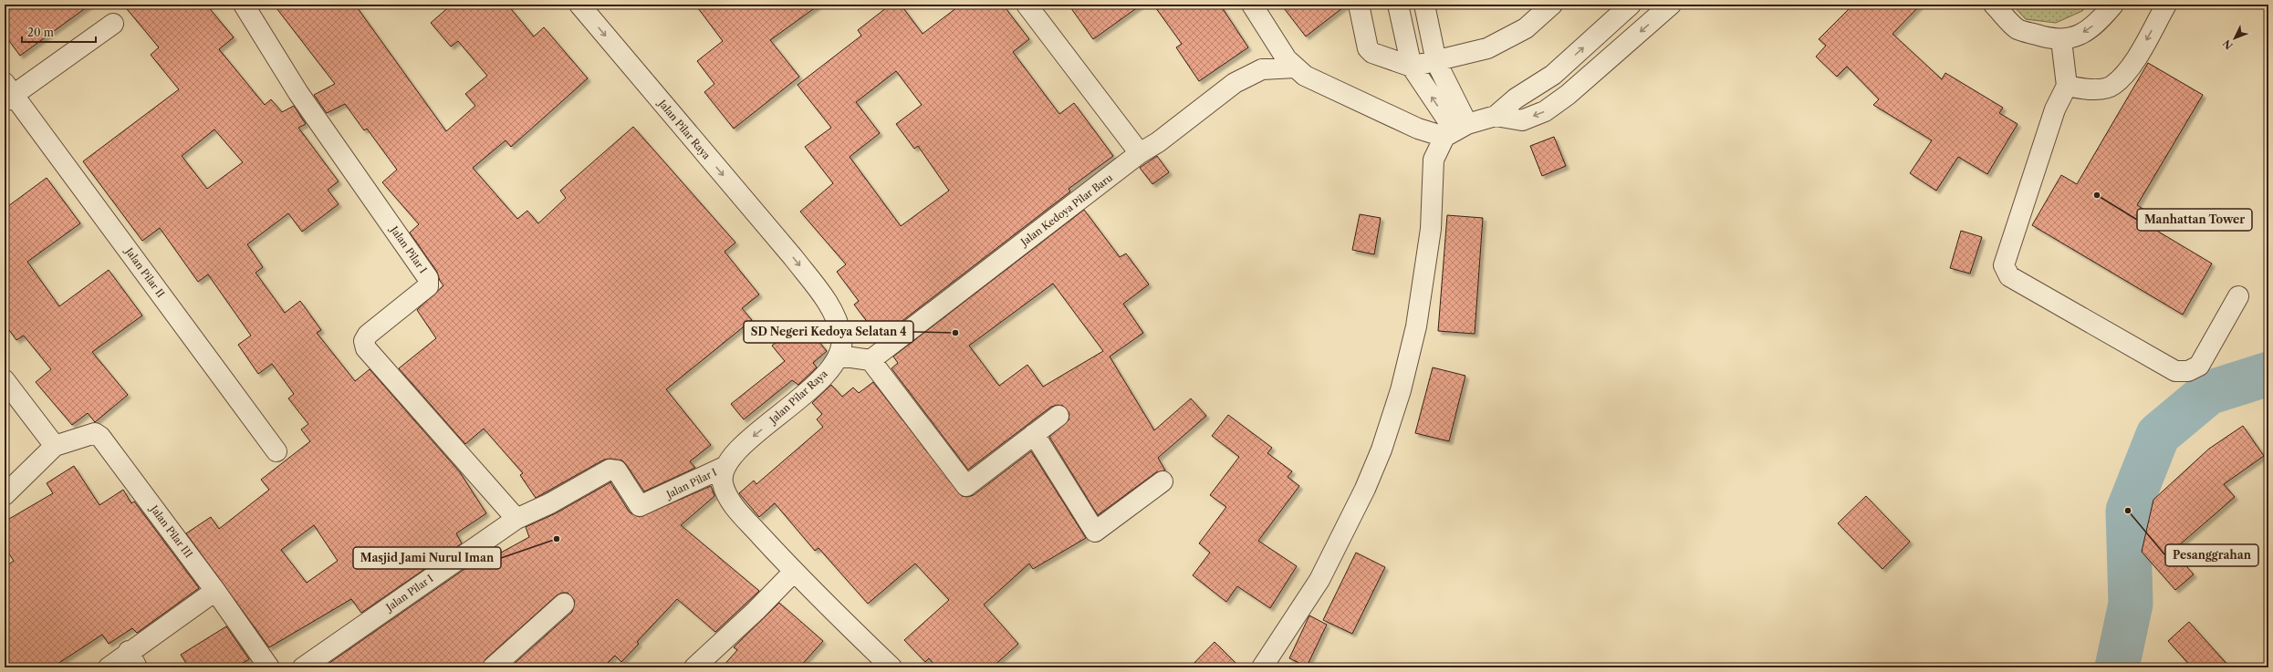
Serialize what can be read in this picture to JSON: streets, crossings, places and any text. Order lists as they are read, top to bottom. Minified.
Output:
{"streets":{"street":["Jalan Pilar Raya","Jalan Kedoya Pilar Baru","Jalan Pilar I","Jalan Pilar II","Jalan Pilar III"]},"crossings":[["Jalan Pilar Raya","Jalan Pilar I"]],"one_way":["Jalan Pilar Raya"],"places":["Manhattan Tower","SD Negeri Kedoya Selatan 4","Pesanggrahan","Masjid Jami Nurul Iman"],"scale_bar":"20 m","north":"bottom left"}
